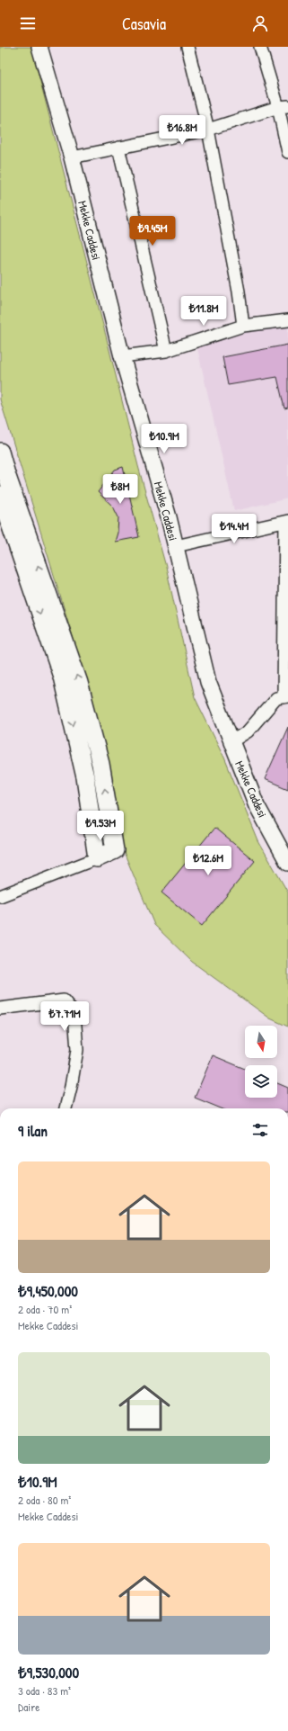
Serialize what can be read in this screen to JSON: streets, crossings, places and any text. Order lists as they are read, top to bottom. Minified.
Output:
{"streets":{"street":["Mekke Caddesi"]},"north":"bottom","page":{"header":"Casavia","price":["₺16.8M","₺9.45M","₺11.8M","₺10.9M","₺8M","₺14.4M","₺9.53M","₺12.6M","₺7.71M"],"heading":"9 ilan","list":[{"name":"₺9,450,000","note":"2 oda · 70 m² · Mekke Caddesi"},{"name":"₺10.9M","note":"2 oda · 80 m² · Mekke Caddesi"},{"name":"₺9,530,000","note":"3 oda · 83 m² · Daire"}]}}
